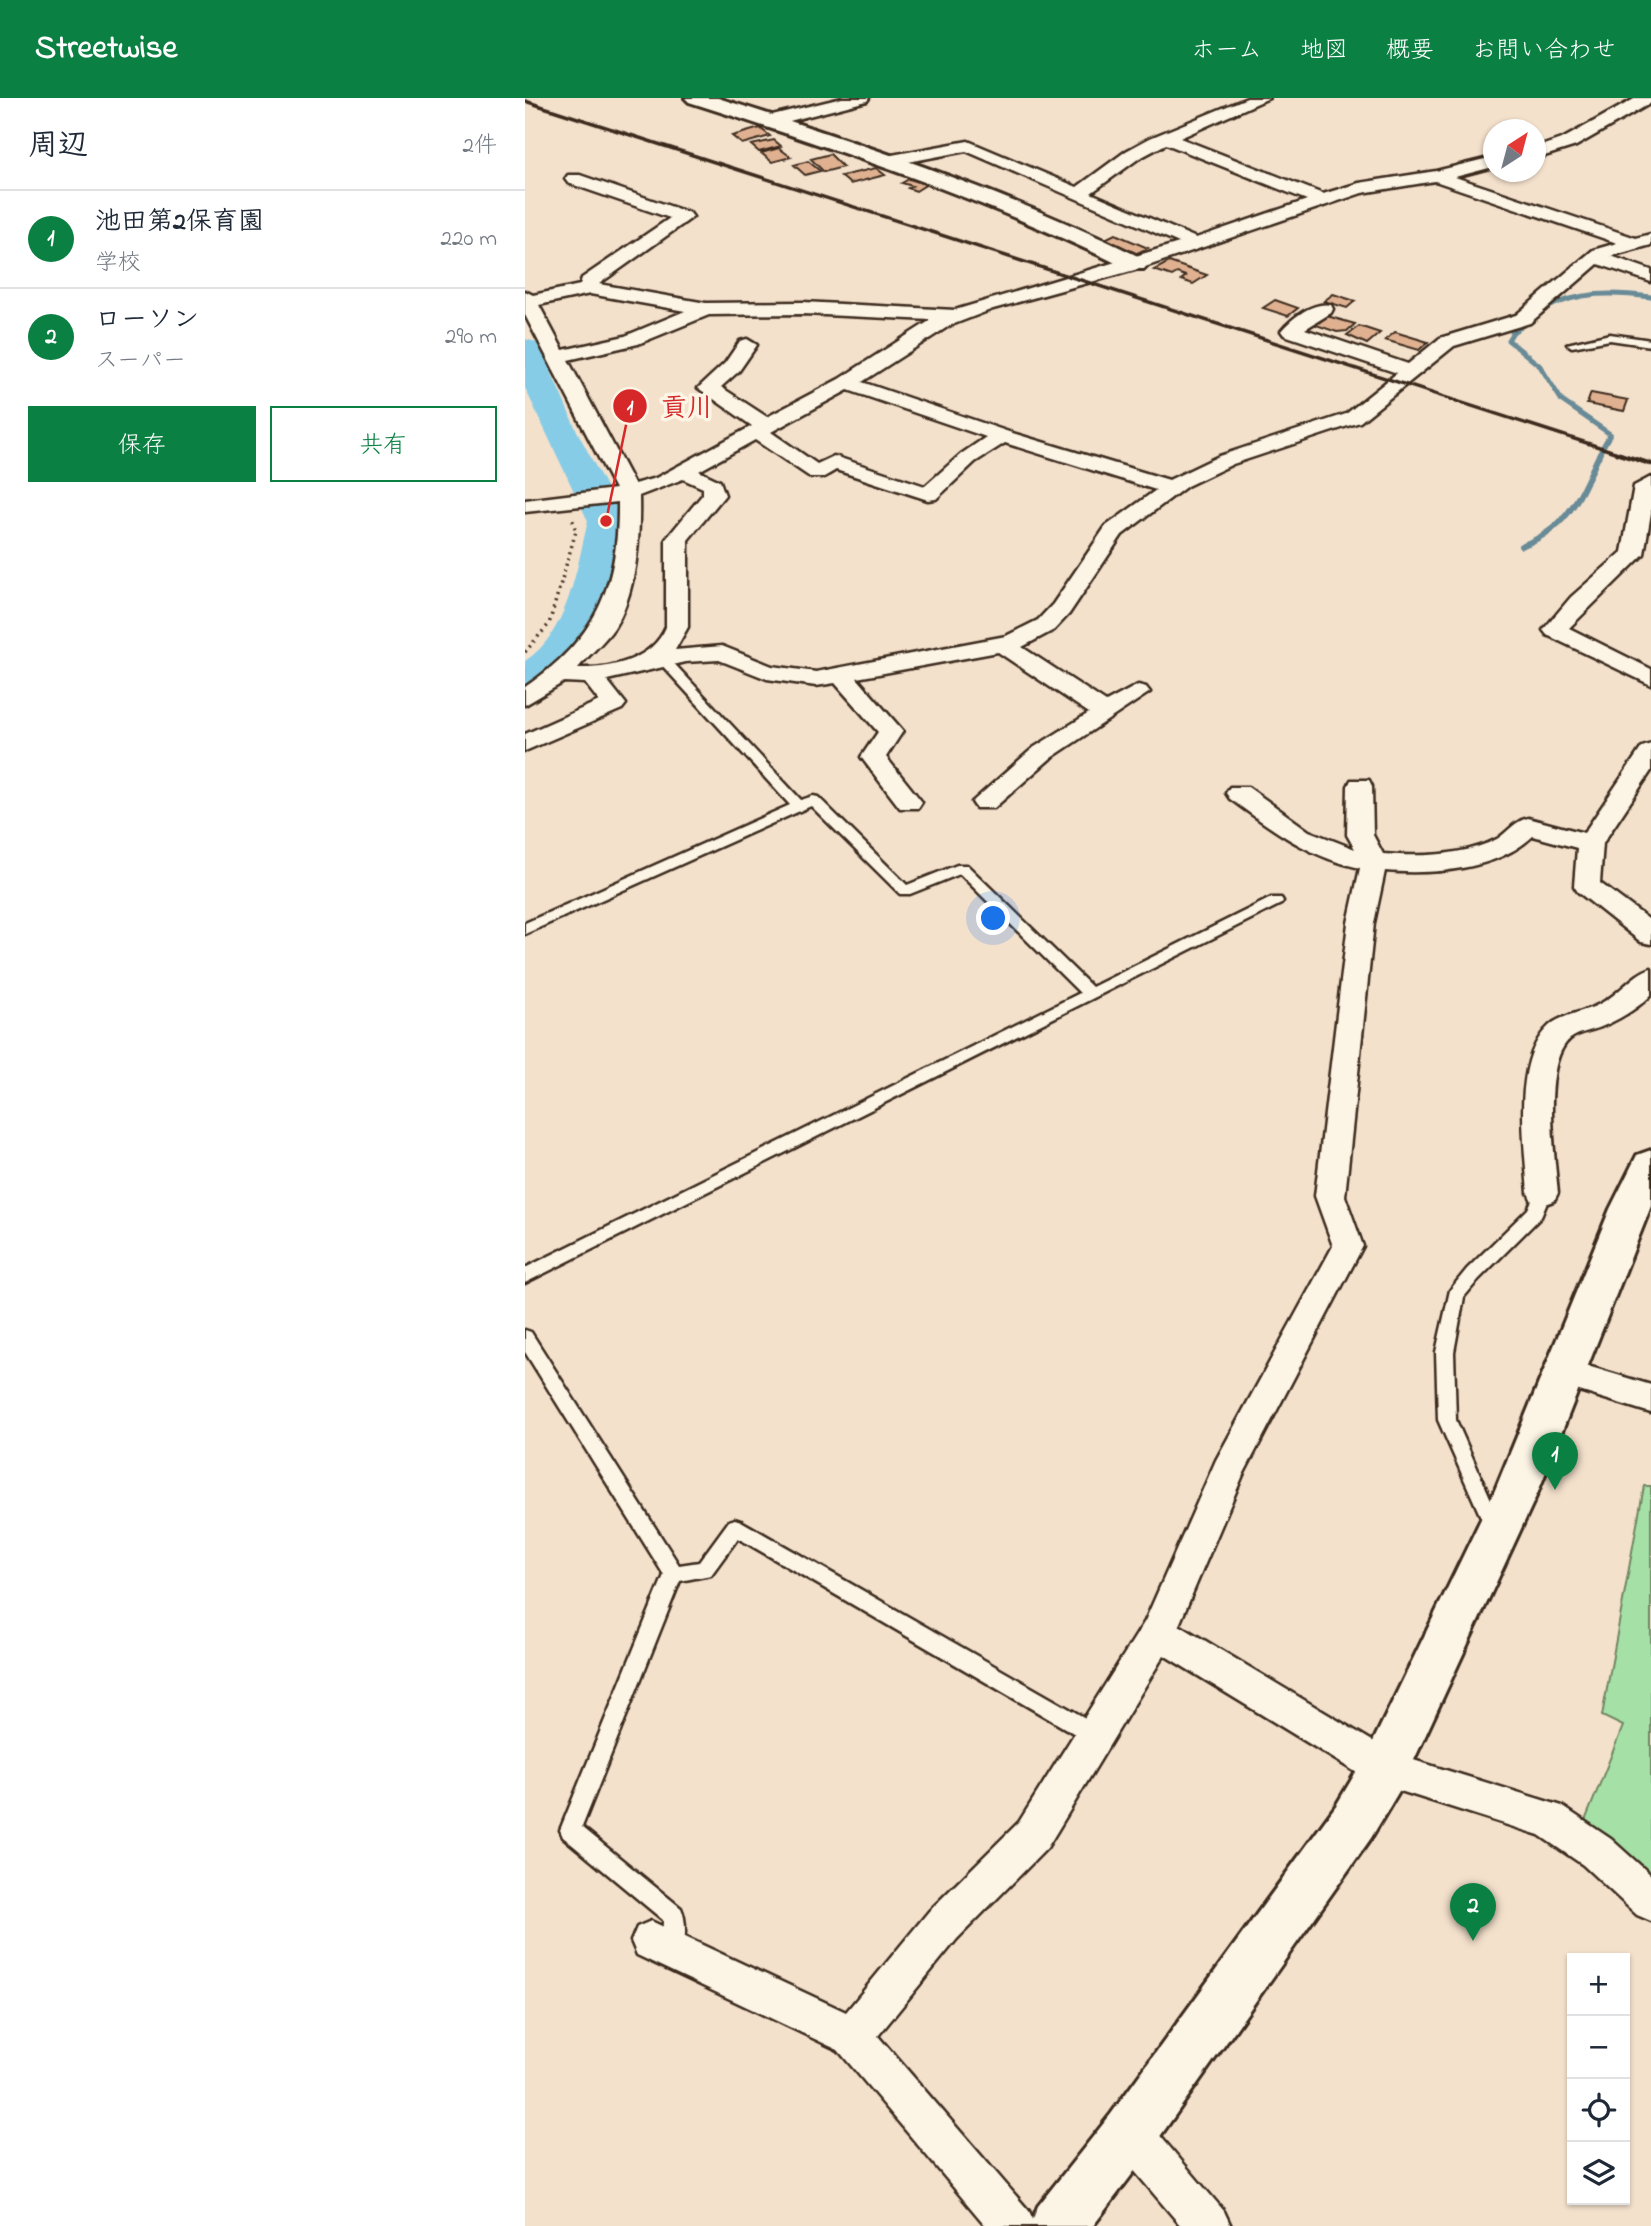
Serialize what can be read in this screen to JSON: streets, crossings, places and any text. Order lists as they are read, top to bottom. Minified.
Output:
{"places":["貢川"],"north":"top right","page":{"header":"Streetwise","nav":["ホーム","地図","概要","お問い合わせ"],"heading":["周辺","2件"],"list":[{"mark":"1","name":"池田第2保育園","note":"学校","value":"220 m"},{"mark":"2","name":"ローソン","note":"スーパー","value":"290 m"}],"buttons":["保存","共有"],"pins":["1","2"],"map_buttons":["+","−"]}}
